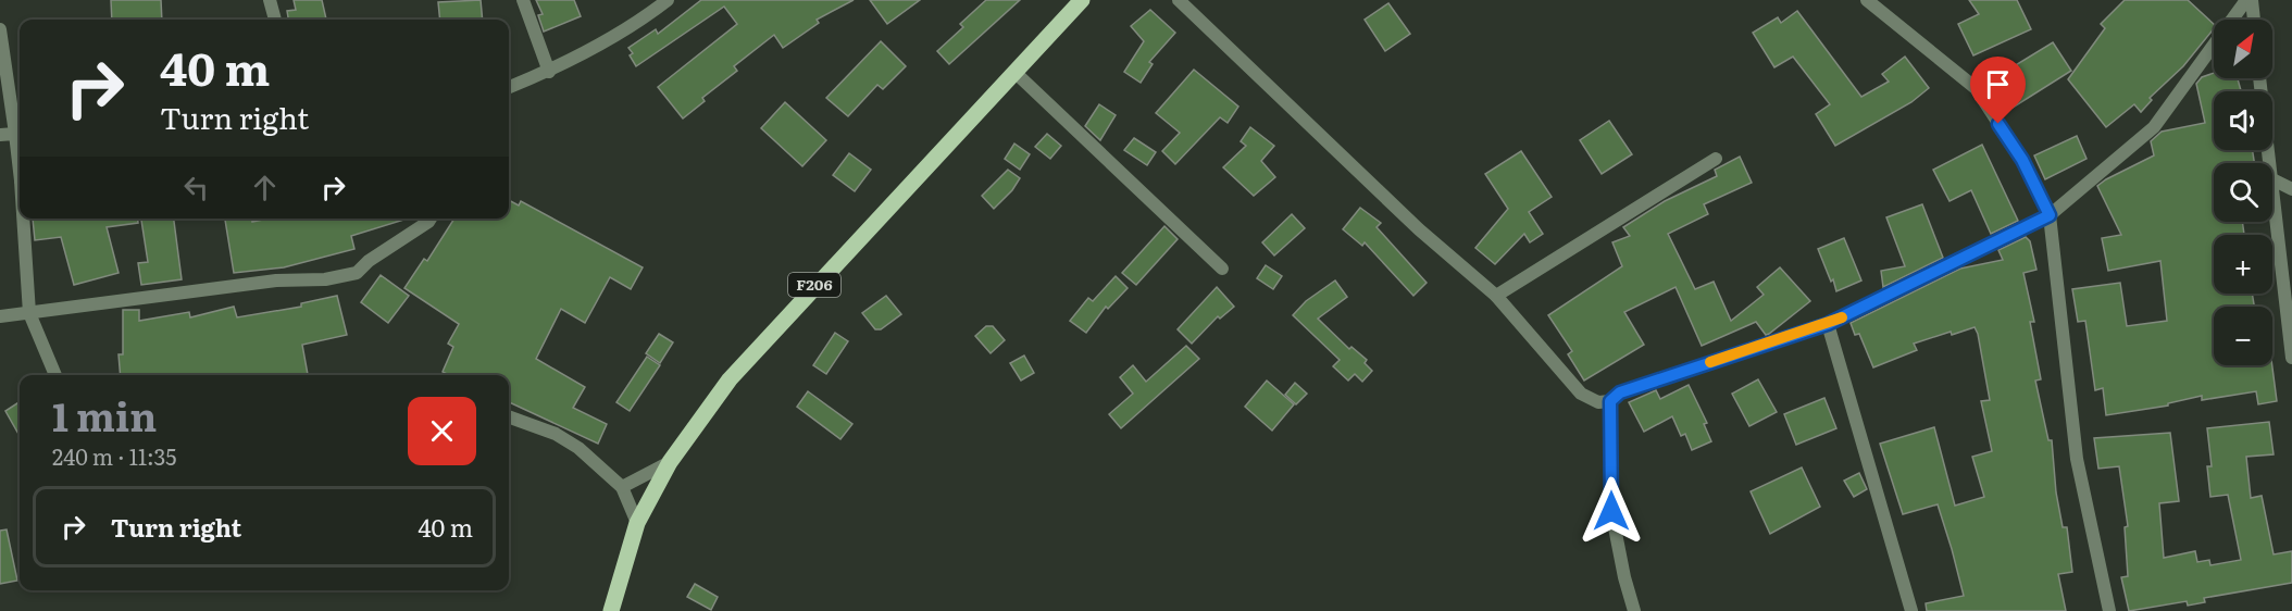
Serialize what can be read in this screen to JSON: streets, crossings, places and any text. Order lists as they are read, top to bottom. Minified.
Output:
{"streets":{"main road":["F206"]},"north":"top right","page":{"map_buttons":["+","−"],"turn":["40 m","Turn right"],"heading":["1 min","240 m · 11:35"],"list":[{"name":"Turn right","value":"40 m"}]}}
